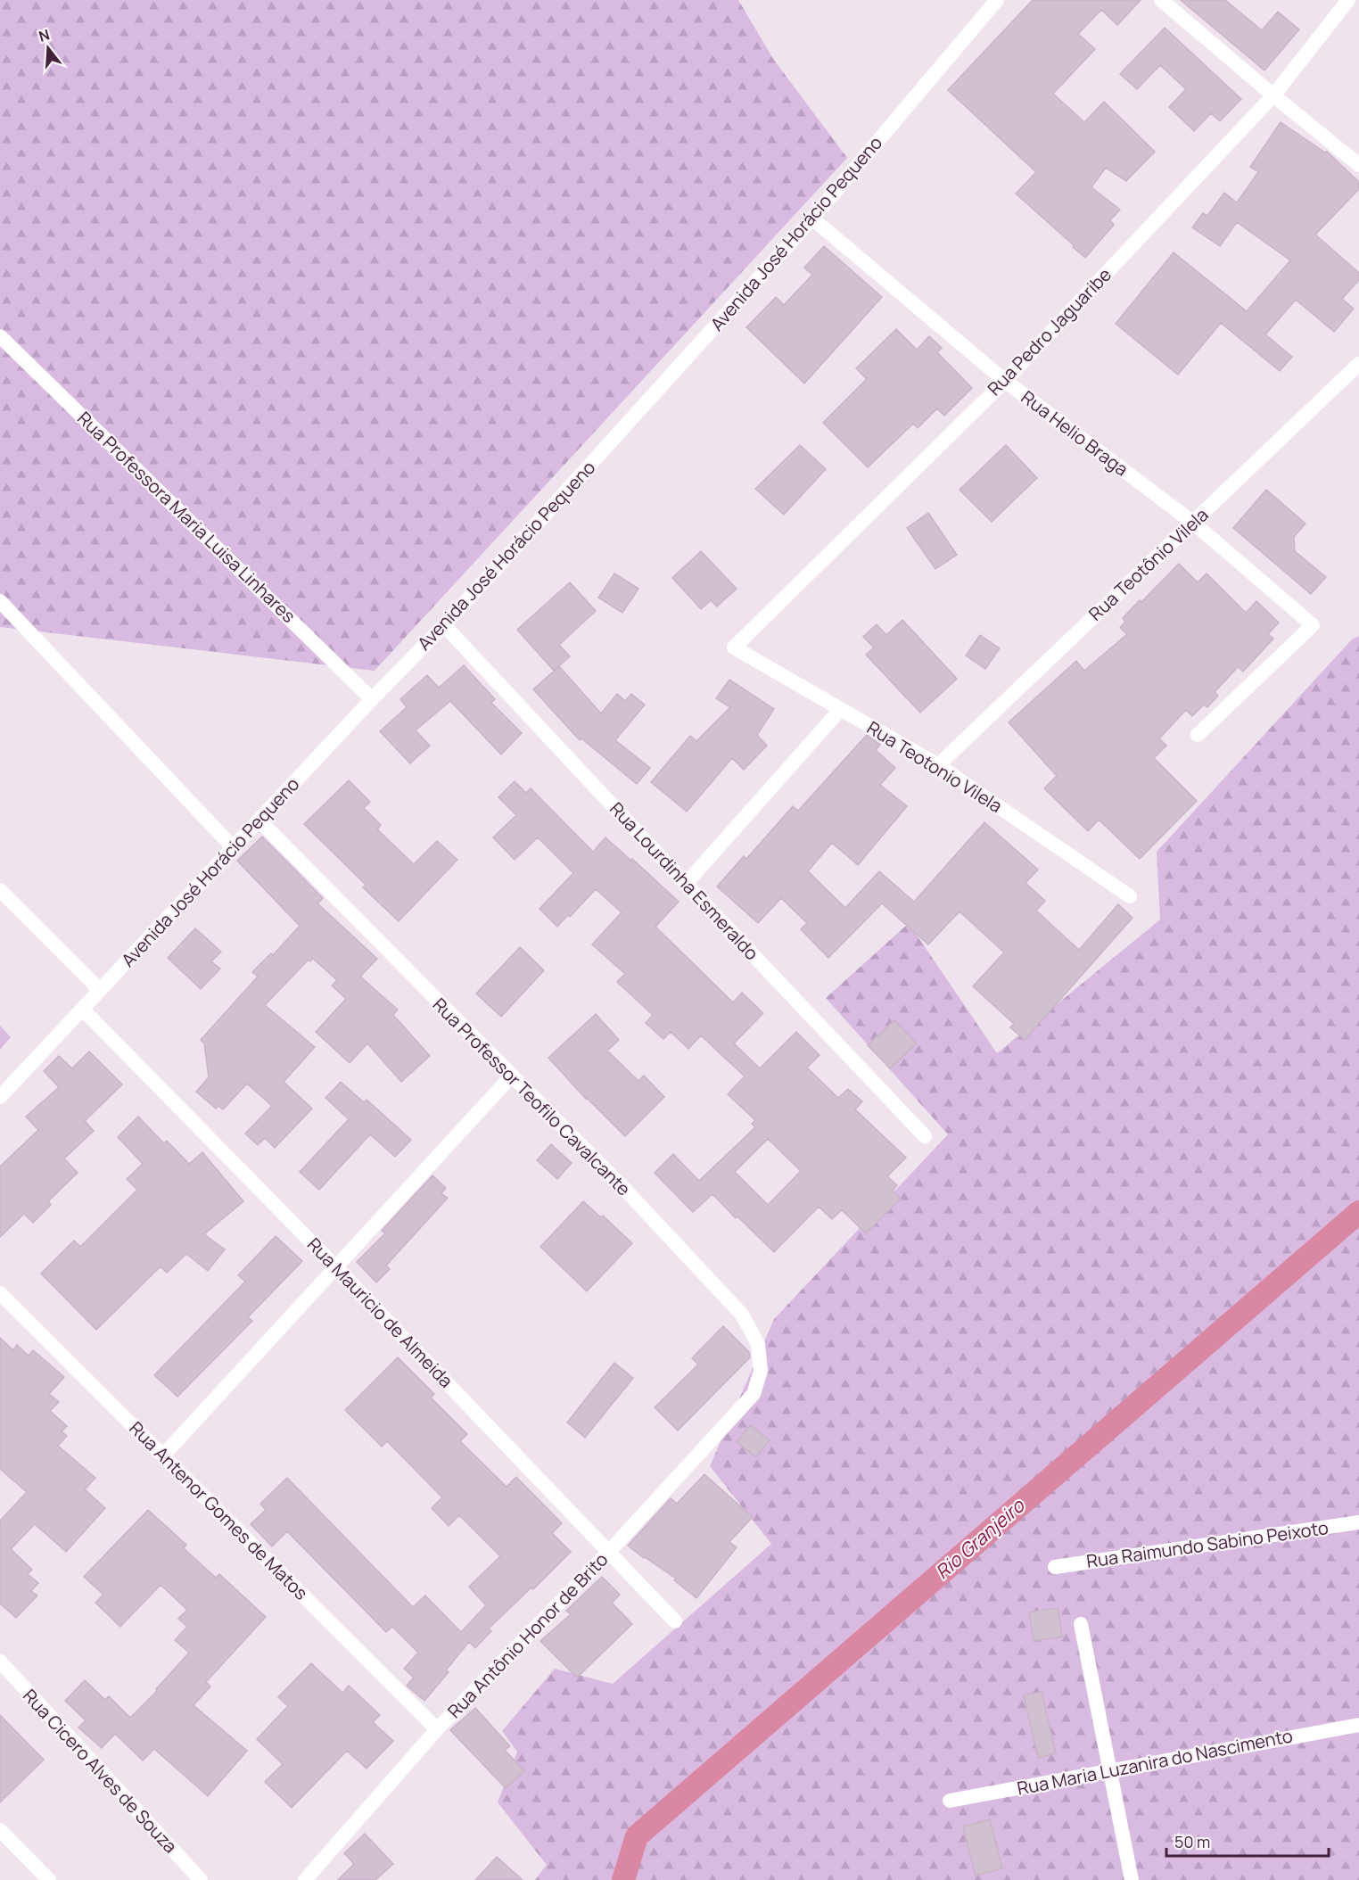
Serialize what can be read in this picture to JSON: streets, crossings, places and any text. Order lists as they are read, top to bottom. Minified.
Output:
{"streets":{"street":["Avenida José Horácio Pequeno","Rua Pedro Jaguaribe","Rua Helio Braga","Rua Professora Maria Luisa Linhares","Rua Teotônio Vilela","Rua Teotonio Vilela","Rua Lourdinha Esmeraldo","Rua Professor Teofilo Cavalcante","Rua Mauricio de Almeida","Rua Antenor Gomes de Matos","Rua Raimundo Sabino Peixoto","Rua Antônio Honor de Brito","Rua Maria Luzanira do Nascimento","Rua Cicero Alves de Souza"]},"crossings":[["Avenida José Horácio Pequeno","Rua Helio Braga"],["Avenida José Horácio Pequeno","Rua Professora Maria Luisa Linhares"],["Avenida José Horácio Pequeno","Rua Lourdinha Esmeraldo"],["Avenida José Horácio Pequeno","Rua Professor Teofilo Cavalcante"],["Avenida José Horácio Pequeno","Rua Mauricio de Almeida"],["Rua Pedro Jaguaribe","Rua Helio Braga"],["Rua Pedro Jaguaribe","Rua Teotonio Vilela"],["Rua Helio Braga","Rua Teotônio Vilela"],["Rua Teotônio Vilela","Rua Teotonio Vilela"],["Rua Professor Teofilo Cavalcante","Rua Antônio Honor de Brito"],["Rua Mauricio de Almeida","Rua Antônio Honor de Brito"],["Rua Antenor Gomes de Matos","Rua Antônio Honor de Brito"]],"water":["Rio Granjeiro"],"scale_bar":"50 m","north":"top"}
